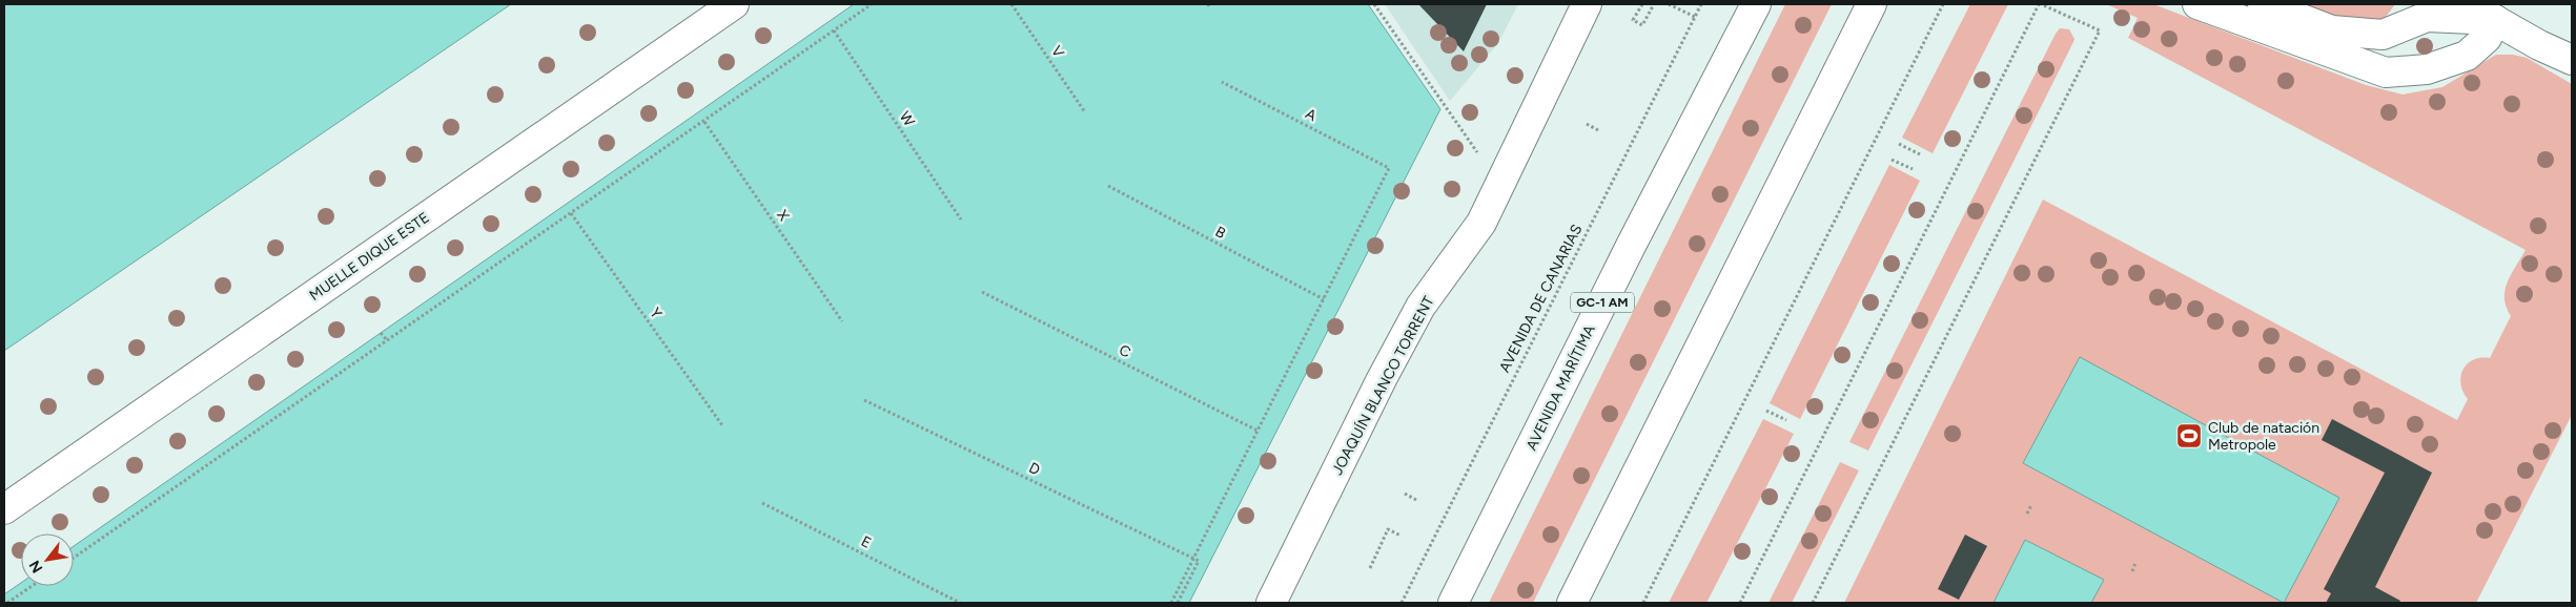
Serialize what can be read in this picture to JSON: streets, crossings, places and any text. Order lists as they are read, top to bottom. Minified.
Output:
{"streets":{"main road":["MUELLE DIQUE ESTE","GC-1 AM","JOAQUÍN BLANCO TORRENT","AVENIDA MARÍTIMA"],"path":["V","A","W","X","B","AVENIDA DE CANARIAS","Y","C","D","E"]},"crossings":[["A","B"]],"places":{"sports":["Club de natación Metropole"]},"north":"bottom left"}
